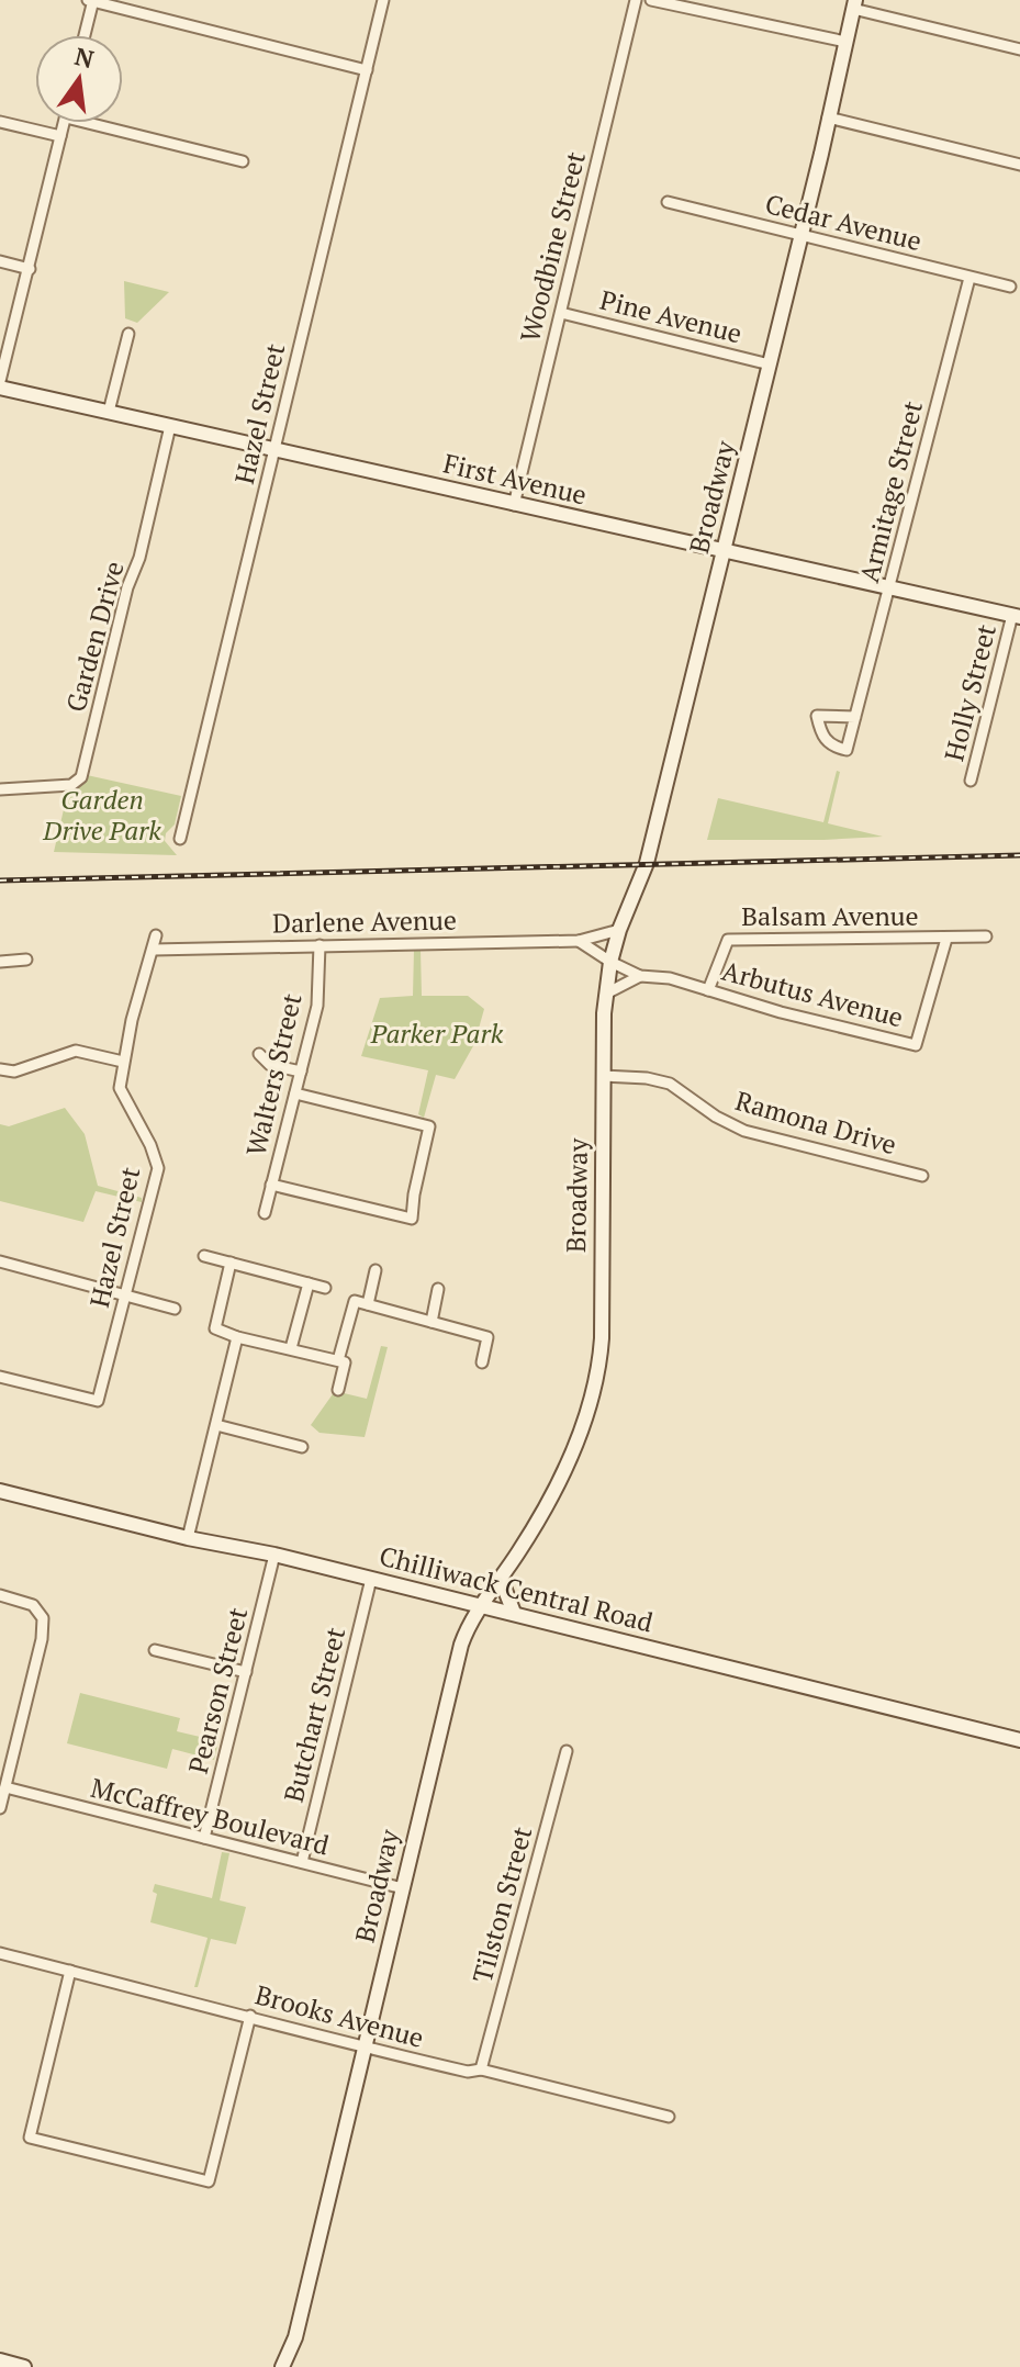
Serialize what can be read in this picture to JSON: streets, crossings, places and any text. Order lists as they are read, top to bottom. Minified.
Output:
{"streets":{"street":["Cedar Avenue","Woodbine Street","Pine Avenue","Hazel Street","First Avenue","Armitage Street","Broadway","Garden Drive","Holly Street","Balsam Avenue","Darlene Avenue","Arbutus Avenue","Walters Street","Ramona Drive","Chilliwack Central Road","Pearson Street","Butchart Street","McCaffrey Boulevard","Tilston Street","Brooks Avenue"]},"crossings":[["Cedar Avenue","Armitage Street"],["Cedar Avenue","Broadway"],["Woodbine Street","Pine Avenue"],["Woodbine Street","First Avenue"],["Pine Avenue","Broadway"],["Hazel Street","First Avenue"],["Hazel Street","Darlene Avenue"],["First Avenue","Armitage Street"],["First Avenue","Broadway"],["First Avenue","Garden Drive"],["First Avenue","Holly Street"],["Broadway","Darlene Avenue"],["Broadway","Arbutus Avenue"],["Broadway","Ramona Drive"],["Broadway","Chilliwack Central Road"],["Broadway","McCaffrey Boulevard"],["Broadway","Brooks Avenue"],["Balsam Avenue","Arbutus Avenue"],["Darlene Avenue","Walters Street"],["Chilliwack Central Road","Pearson Street"],["Chilliwack Central Road","Butchart Street"],["Pearson Street","McCaffrey Boulevard"],["Butchart Street","McCaffrey Boulevard"],["Tilston Street","Brooks Avenue"]],"parks":["Garden Drive Park","Parker Park"],"north":"top"}
